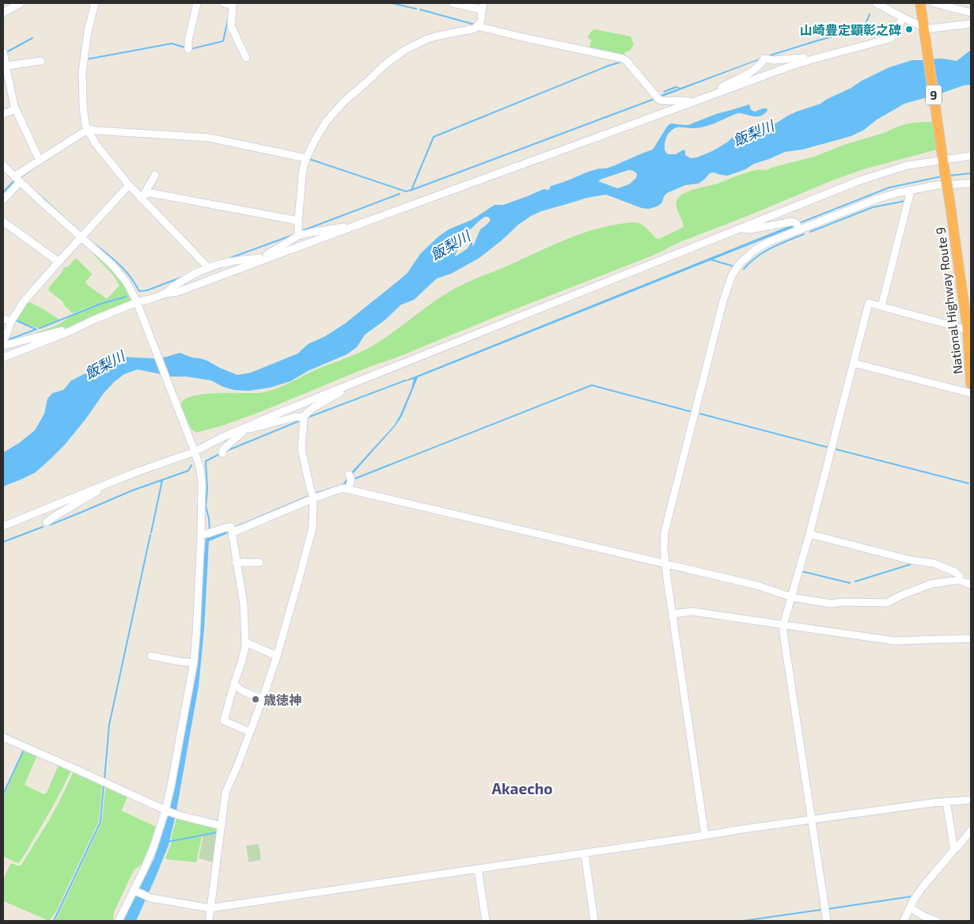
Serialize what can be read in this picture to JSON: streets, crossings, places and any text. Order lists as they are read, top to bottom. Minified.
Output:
{"streets":{"highway":["9","National Highway Route 9"]},"districts":["Akaecho"],"water":["飯梨川"],"places":["山崎豊定顕彰之碑","歳徳神"]}
